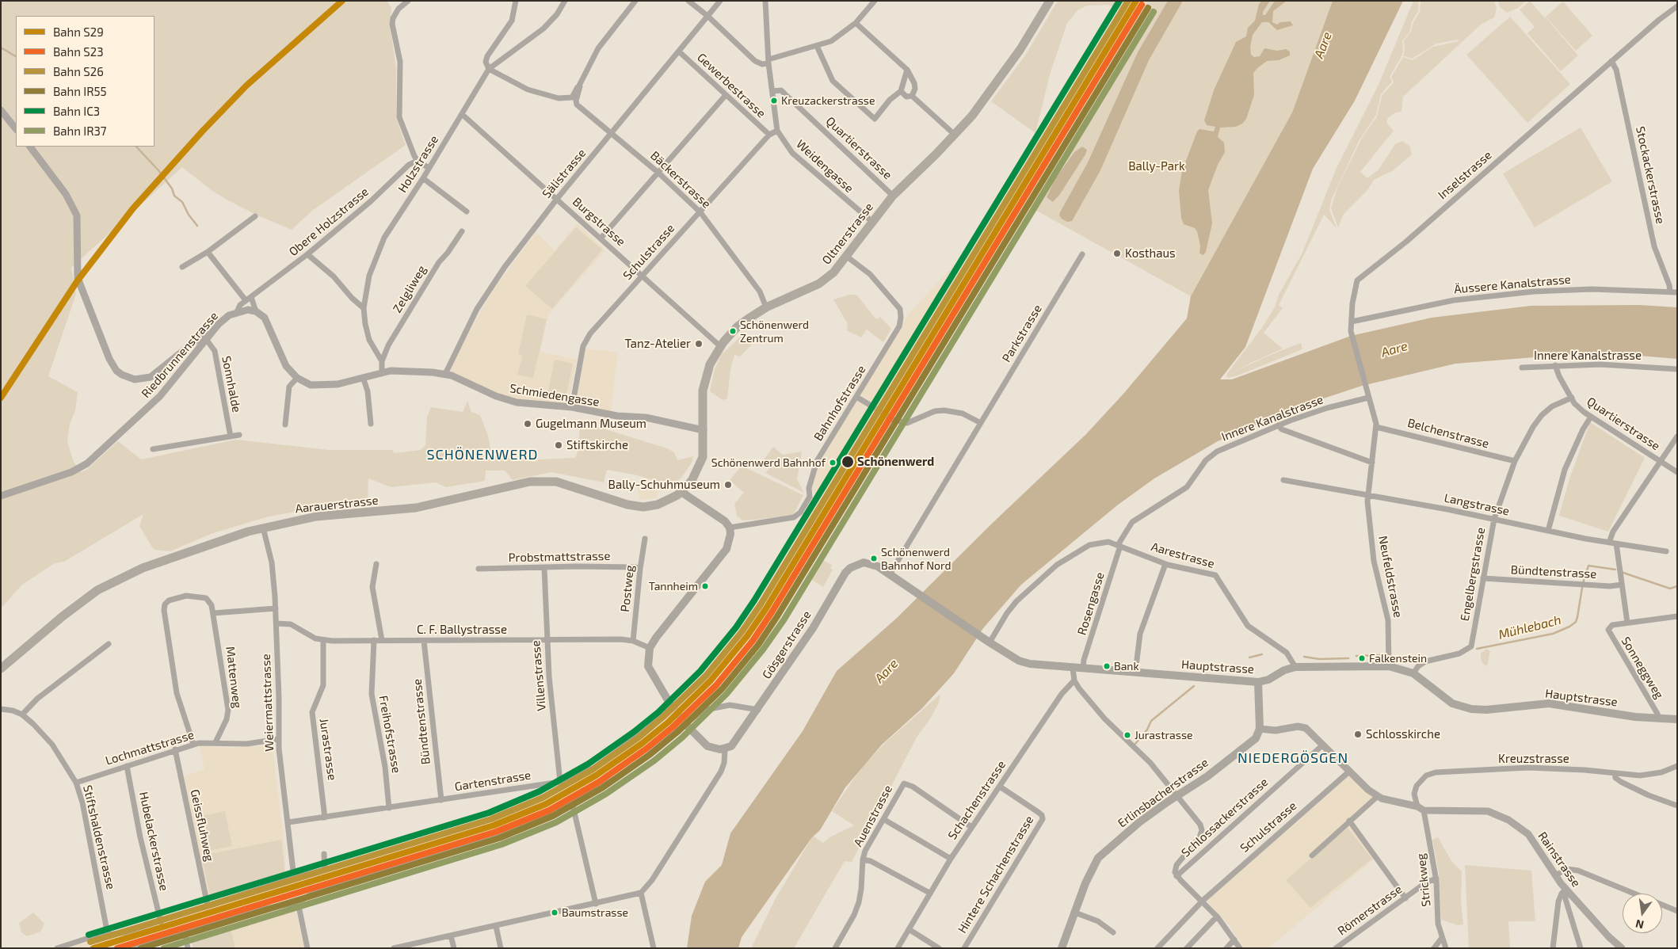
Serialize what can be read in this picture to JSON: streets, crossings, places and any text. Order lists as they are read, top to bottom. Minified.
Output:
{"streets":{"main road":["Oltnerstrasse","Aarauerstrasse","Gösgerstrasse","Hauptstrasse","Erlinsbacherstrasse"],"street":["Gewerbestrasse","Quartierstrasse","Holzstrasse","Weidengasse","Sälistrasse","Inselstrasse","Stockackerstrasse","Bäckerstrasse","Obere Holzstrasse","Burgstrasse","Schulstrasse","Äussere Kanalstrasse","Zelgliweg","Parkstrasse","Riedbrunnenstrasse","Innere Kanalstrasse","Sonnhalde","Schmiedengasse","Bahnhofstrasse","Belchenstrasse","Langstrasse","Aarestrasse","Probstmattstrasse","Bündtenstrasse","Engelbergstrasse","Neufeldstrasse","Postweg","Rosengasse","C. F. Ballystrasse","Sonneggweg","Villenstrasse","Mattenweg","Weiermattstrasse","Freihofstrasse","Lochmattstrasse","Jurastrasse","Kreuzstrasse","Gartenstrasse","Schachenstrasse","Auenstrasse","Schlossackerstrasse","Geissfluhweg","Stiftshaldenstrasse","Hubelackerstrasse","Rainstrasse","Hintere Schachenstrasse","Strickweg","Römerstrasse"]},"crossings":[["Gewerbestrasse","Sälistrasse"],["Gewerbestrasse","Schulstrasse"],["Quartierstrasse","Weidengasse"],["Quartierstrasse","Oltnerstrasse"],["Quartierstrasse","Innere Kanalstrasse"],["Quartierstrasse","Engelbergstrasse"],["Holzstrasse","Burgstrasse"],["Holzstrasse","Zelgliweg"],["Weidengasse","Oltnerstrasse"],["Weidengasse","Schulstrasse"],["Sälistrasse","Bäckerstrasse"],["Sälistrasse","Burgstrasse"],["Sälistrasse","Schmiedengasse"],["Inselstrasse","Stockackerstrasse"],["Inselstrasse","Äussere Kanalstrasse"],["Inselstrasse","Innere Kanalstrasse"],["Inselstrasse","Neufeldstrasse"],["Stockackerstrasse","Äussere Kanalstrasse"],["Bäckerstrasse","Oltnerstrasse"],["Bäckerstrasse","Schulstrasse"],["Obere Holzstrasse","Riedbrunnenstrasse"],["Burgstrasse","Oltnerstrasse"],["Burgstrasse","Schulstrasse"],["Oltnerstrasse","Schmiedengasse"],["Oltnerstrasse","Bahnhofstrasse"],["Oltnerstrasse","Aarauerstrasse"],["Schulstrasse","Schmiedengasse"],["Parkstrasse","Gösgerstrasse"],["Riedbrunnenstrasse","Sonnhalde"],["Innere Kanalstrasse","Aarestrasse"],["Innere Kanalstrasse","Neufeldstrasse"],["Innere Kanalstrasse","Rosengasse"],["Belchenstrasse","Engelbergstrasse"],["Belchenstrasse","Neufeldstrasse"],["Aarauerstrasse","Weiermattstrasse"],["Langstrasse","Engelbergstrasse"],["Langstrasse","Neufeldstrasse"],["Aarestrasse","Rosengasse"],["Aarestrasse","Hauptstrasse"],["Probstmattstrasse","Postweg"],["Probstmattstrasse","Villenstrasse"],["Bündtenstrasse","Engelbergstrasse"],["Bündtenstrasse","C. F. Ballystrasse"],["Bündtenstrasse","Gartenstrasse"],["Engelbergstrasse","Hauptstrasse"],["Neufeldstrasse","Hauptstrasse"],["Postweg","C. F. Ballystrasse"],["Rosengasse","Hauptstrasse"],["C. F. Ballystrasse","Villenstrasse"],["C. F. Ballystrasse","Weiermattstrasse"],["C. F. Ballystrasse","Freihofstrasse"],["C. F. Ballystrasse","Jurastrasse"],["Gösgerstrasse","Hauptstrasse"],["Hauptstrasse","Sonneggweg"],["Villenstrasse","Gartenstrasse"],["Mattenweg","Lochmattstrasse"],["Weiermattstrasse","Lochmattstrasse"],["Weiermattstrasse","Gartenstrasse"],["Freihofstrasse","Gartenstrasse"],["Lochmattstrasse","Geissfluhweg"],["Lochmattstrasse","Stiftshaldenstrasse"],["Lochmattstrasse","Hubelackerstrasse"],["Jurastrasse","Gartenstrasse"],["Kreuzstrasse","Rainstrasse"],["Kreuzstrasse","Strickweg"],["Schachenstrasse","Auenstrasse"],["Schachenstrasse","Hintere Schachenstrasse"],["Rainstrasse","Strickweg"],["Strickweg","Römerstrasse"]],"districts":["SCHÖNENWERD","NIEDERGÖSGEN"],"water":["Aare","Mühlebach"],"parks":["Bally-Park"],"places":["Kreuzackerstrasse","Kosthaus","Schönenwerd Zentrum","Tanz-Atelier","Gugelmann Museum","Stiftskirche","Schönenwerd","Schönenwerd Bahnhof","Bally-Schuhmuseum","Schönenwerd Bahnhof Nord","Tannheim","Falkenstein","Bank","Schlosskirche","Jurastrasse","Baumstrasse"],"lines":["rail line S29","rail line S26","rail line IC3","rail line S23","rail line IR55","rail line IR37"],"legend":["Bahn S29","Bahn S23","Bahn S26","Bahn IR55","Bahn IC3","Bahn IR37"],"north":"bottom"}
